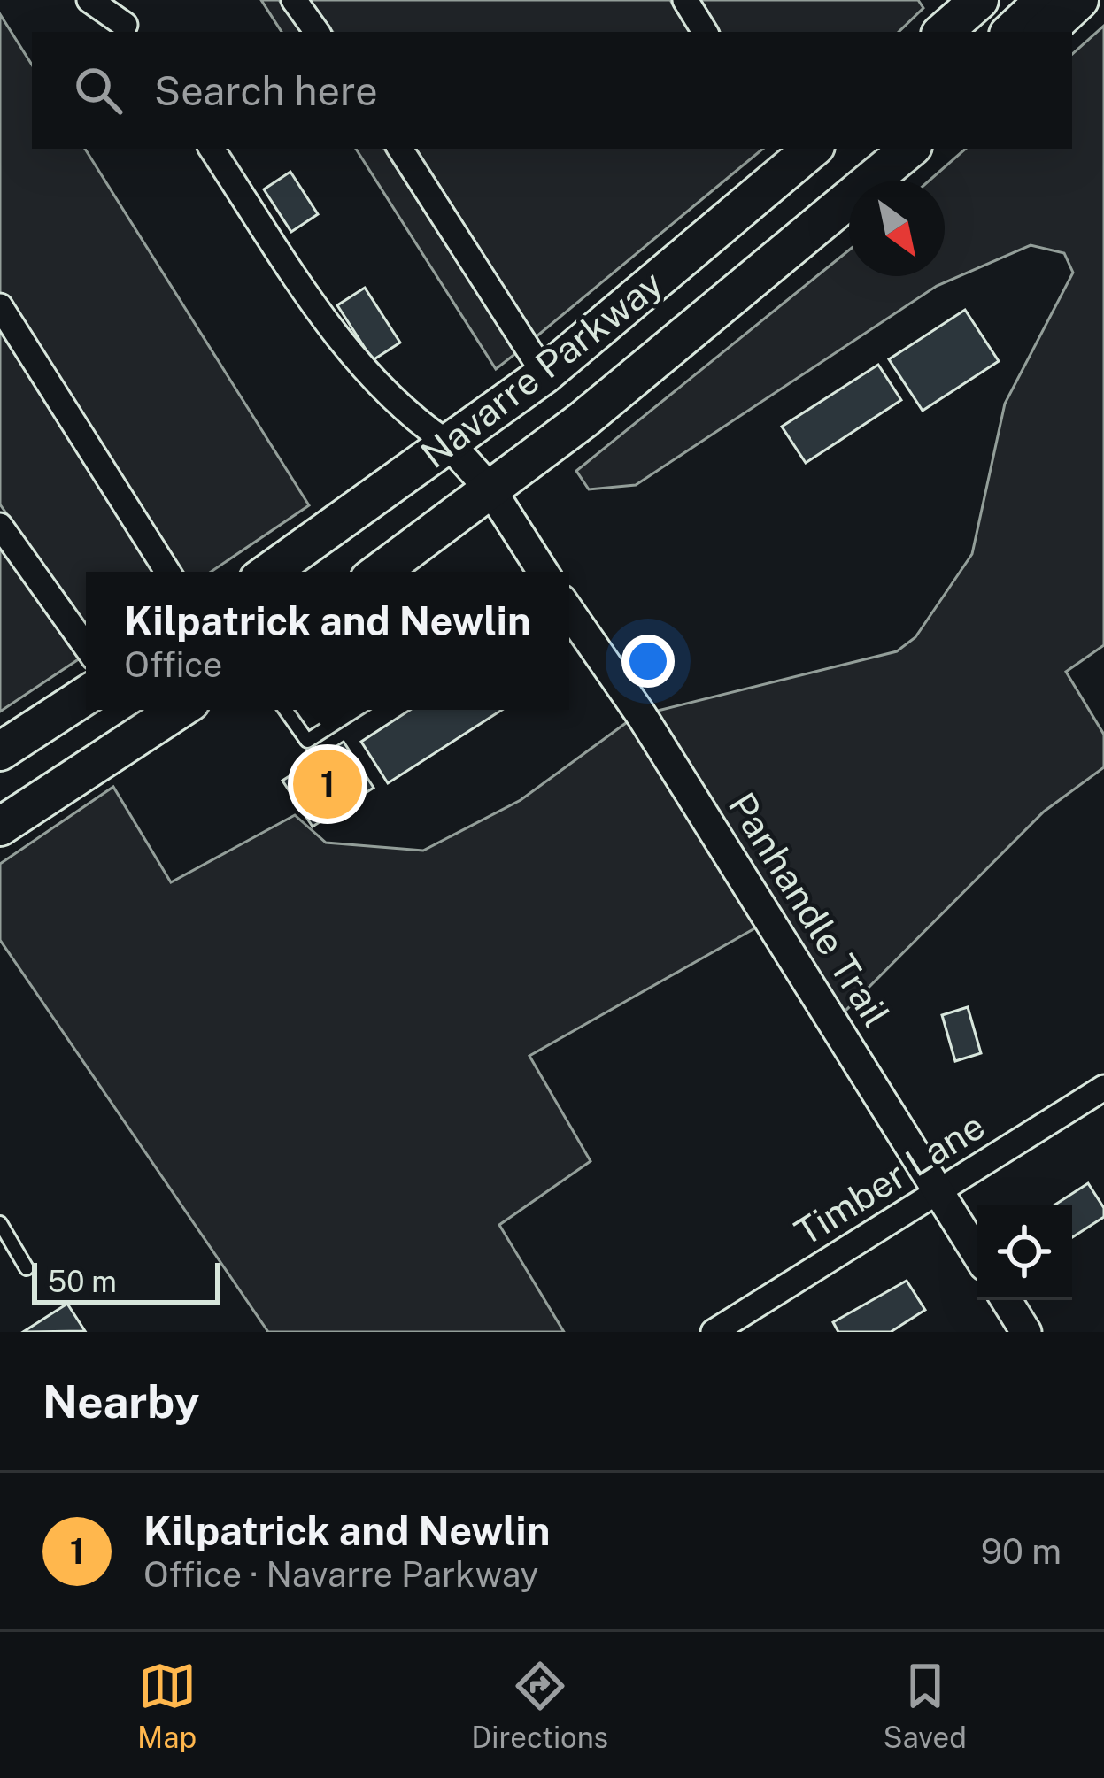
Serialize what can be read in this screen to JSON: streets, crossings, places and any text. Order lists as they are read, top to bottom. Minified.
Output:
{"streets":{"highway":["Navarre Parkway"],"street":["Panhandle Trail","Timber Lane"]},"crossings":[["Panhandle Trail","Timber Lane"]],"scale_bar":"50 m","north":"bottom right","page":{"search":"Search here","popup":["Kilpatrick and Newlin","Office"],"pins":"1","scale":"50 m","heading":"Nearby","list":[{"mark":"1","name":"Kilpatrick and Newlin","note":"Office · Navarre Parkway","value":"90 m"}],"nav":["Map","Directions","Saved"]}}
